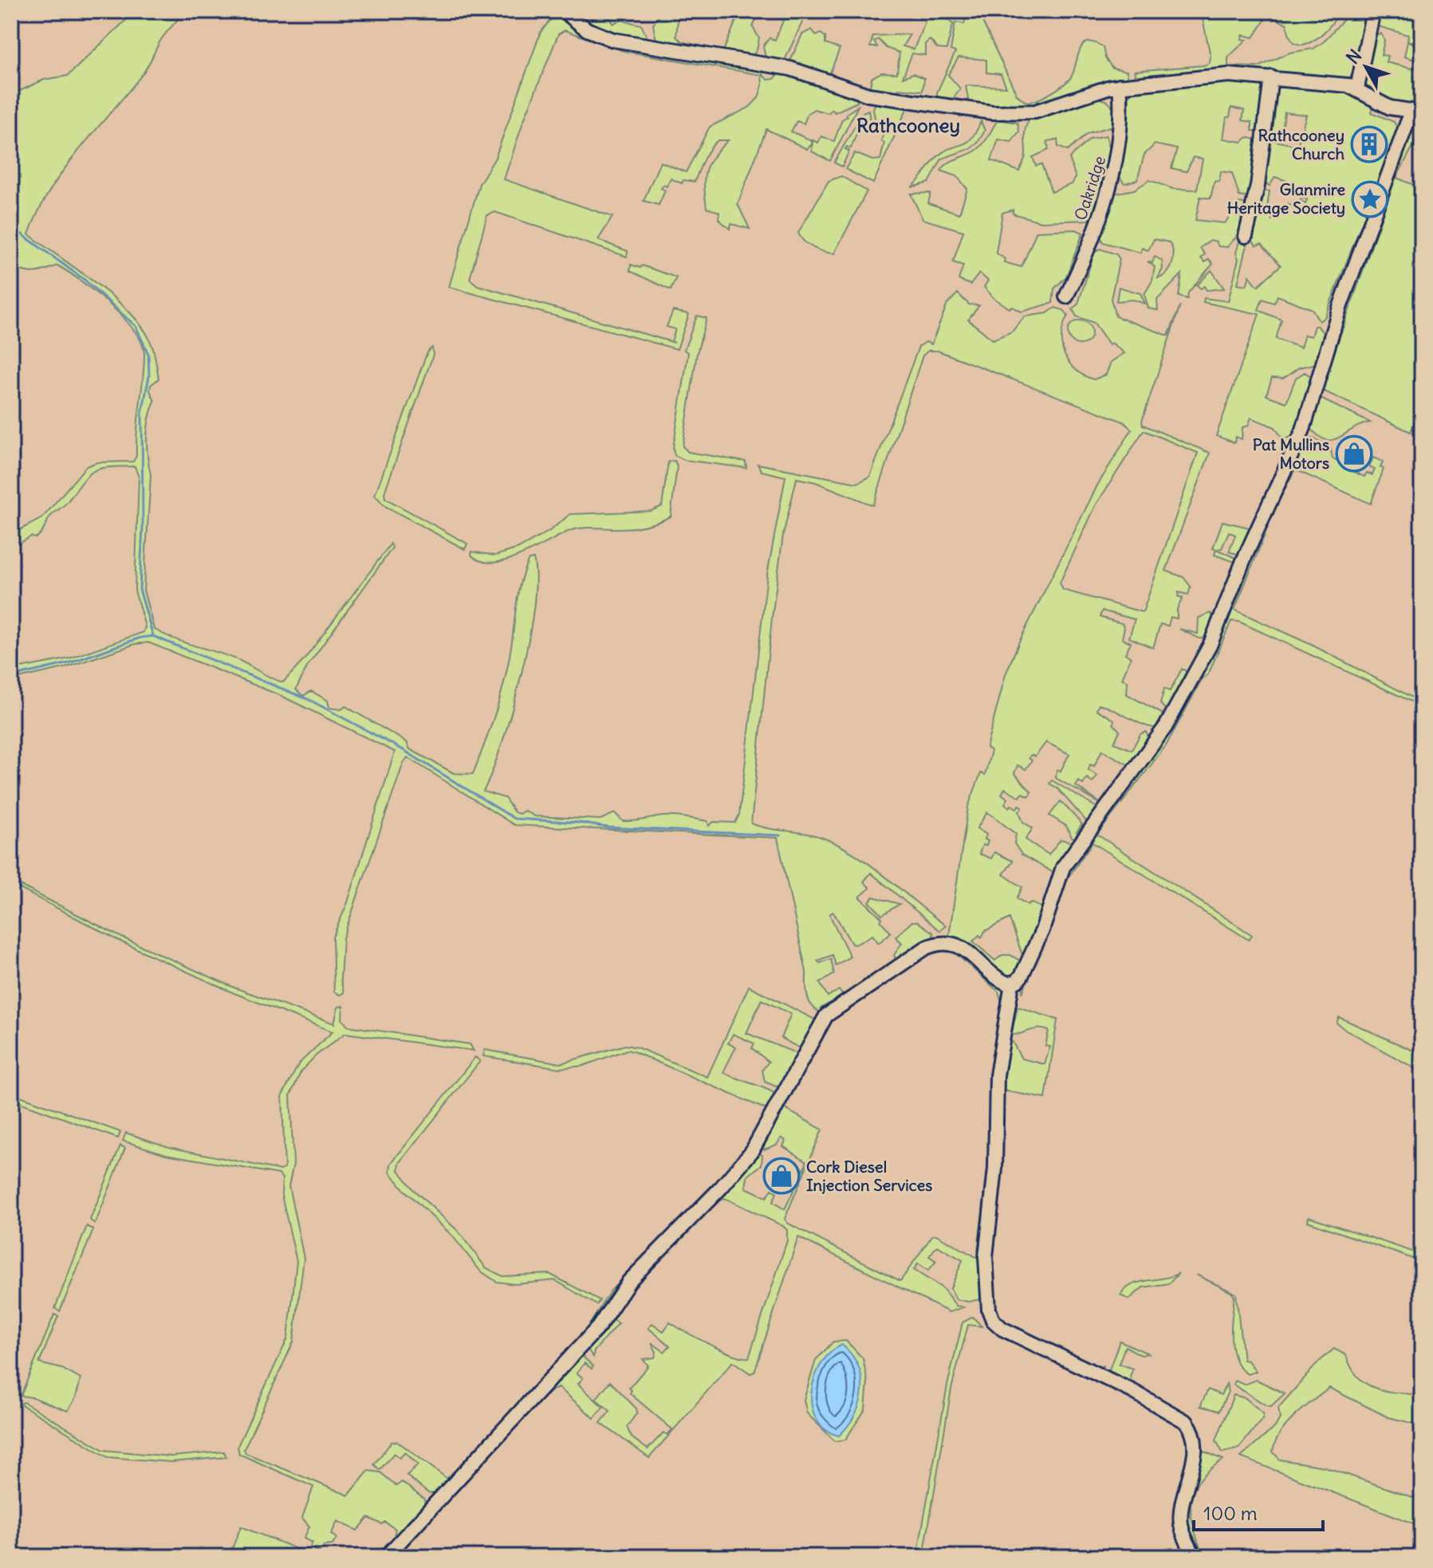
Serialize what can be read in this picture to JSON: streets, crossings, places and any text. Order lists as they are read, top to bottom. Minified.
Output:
{"streets":{"street":["Oakridge"]},"districts":["Rathcooney"],"places":{"building":["Rathcooney Church"],"place":["Glanmire Heritage Society"],"shop":["Pat Mullins Motors","Cork Diesel Injection Services"]},"scale_bar":"100 m","north":"top left"}
